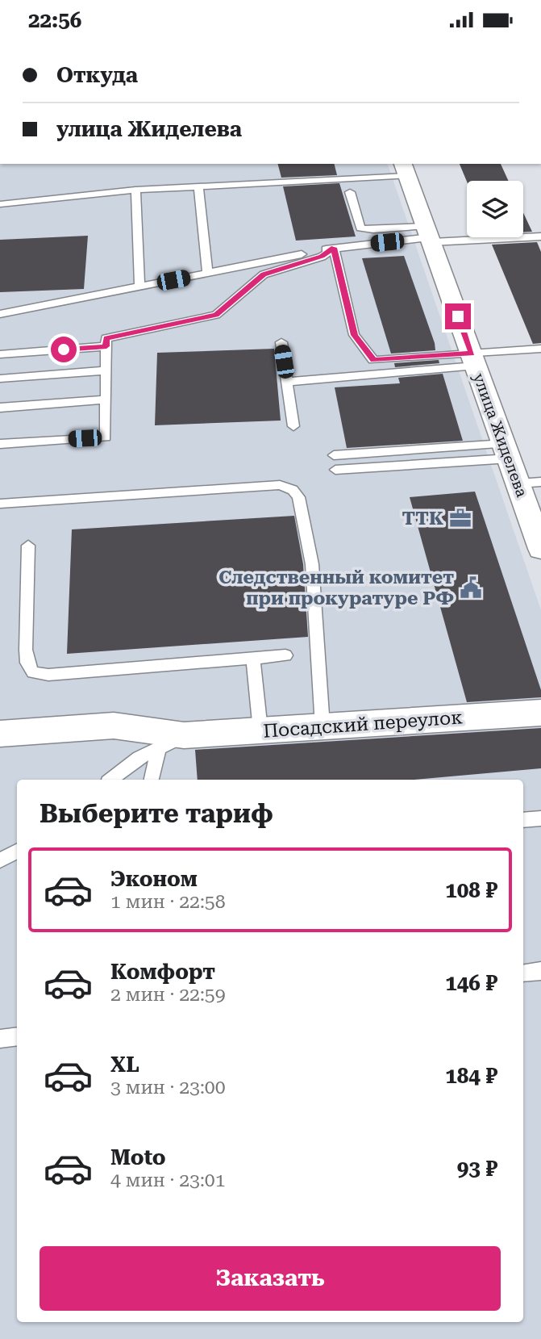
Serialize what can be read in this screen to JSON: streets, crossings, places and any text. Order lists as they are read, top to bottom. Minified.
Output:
{"streets":{"street":["улица Жиделева","Посадский переулок"]},"places":{"office":["ТТК"],"public building":["Следственный комитет при прокуратуре РФ"]},"page":{"status":"22:56","banner":["Откуда","улица Жиделева"],"heading":"Выберите тариф","list":[{"name":"Эконом","note":"1 мин · 22:58","value":"108 ₽"},{"name":"Комфорт","note":"2 мин · 22:59","value":"146 ₽"},{"name":"XL","note":"3 мин · 23:00","value":"184 ₽"},{"name":"Moto","note":"4 мин · 23:01","value":"93 ₽"}],"buttons":"Заказать"}}
